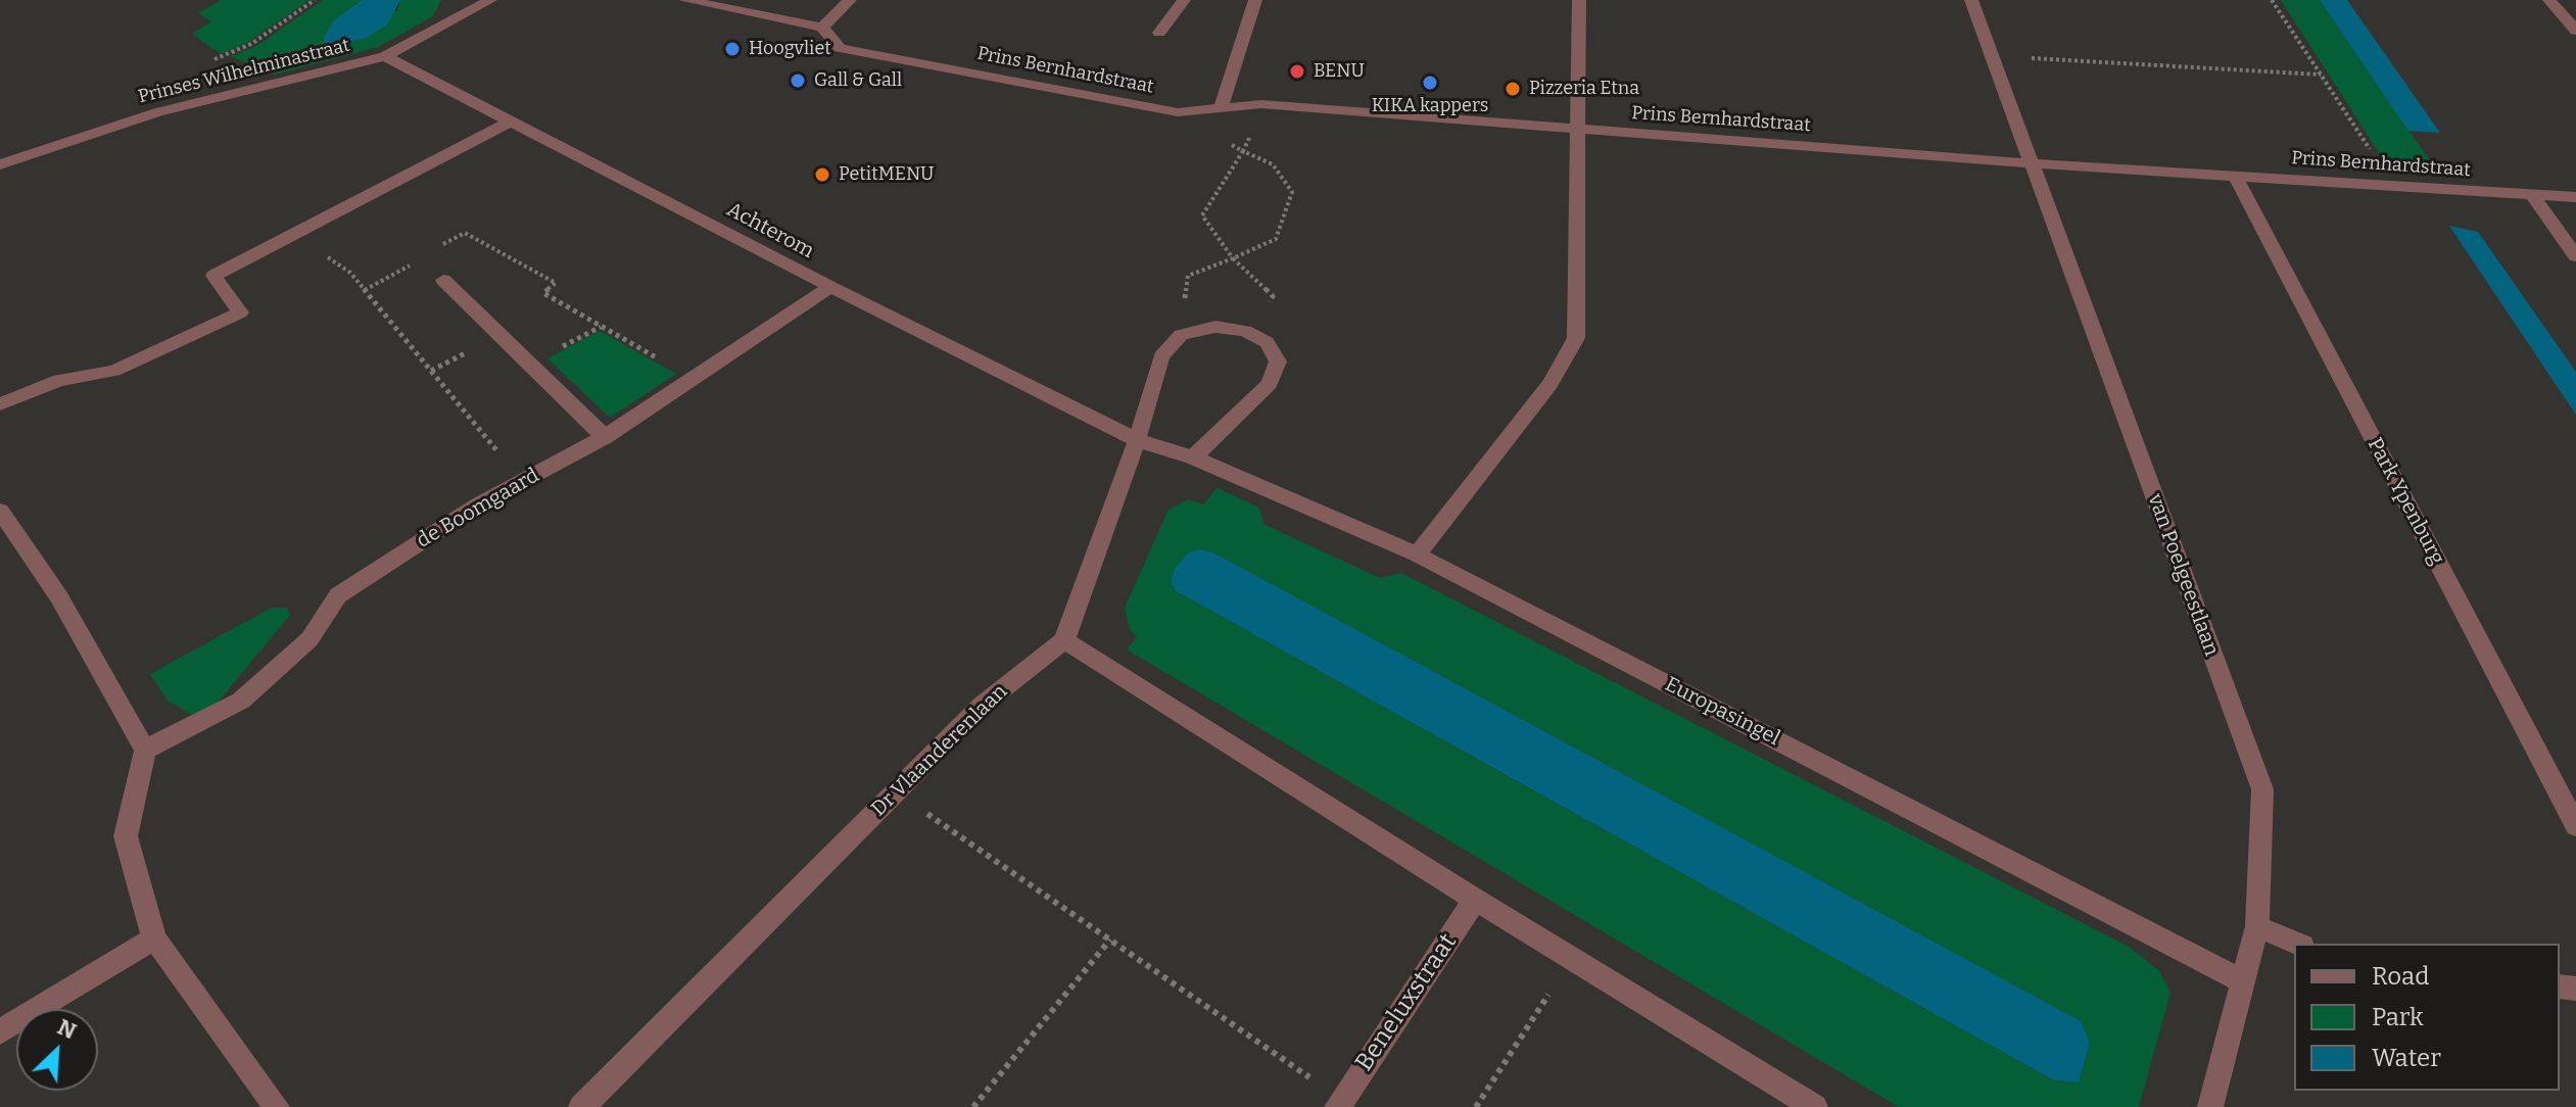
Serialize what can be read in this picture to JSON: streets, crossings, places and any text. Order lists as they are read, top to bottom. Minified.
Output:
{"streets":{"street":["Prins Bernhardstraat","Prinses Wilhelminastraat","Achterom","Park Ypenburg","de Boomgaard","van Poelgeestlaan","Europasingel","Dr Vlaanderenlaan","Beneluxstraat"]},"crossings":[["Prins Bernhardstraat","Park Ypenburg"],["Prins Bernhardstraat","van Poelgeestlaan"],["Prinses Wilhelminastraat","Achterom"],["Achterom","de Boomgaard"],["Achterom","Europasingel"],["van Poelgeestlaan","Europasingel"]],"places":["Hoogvliet","BENU","Gall & Gall","KIKA kappers","Pizzeria Etna","PetitMENU"],"legend":["Road","Park","Water"],"north":"top right"}
